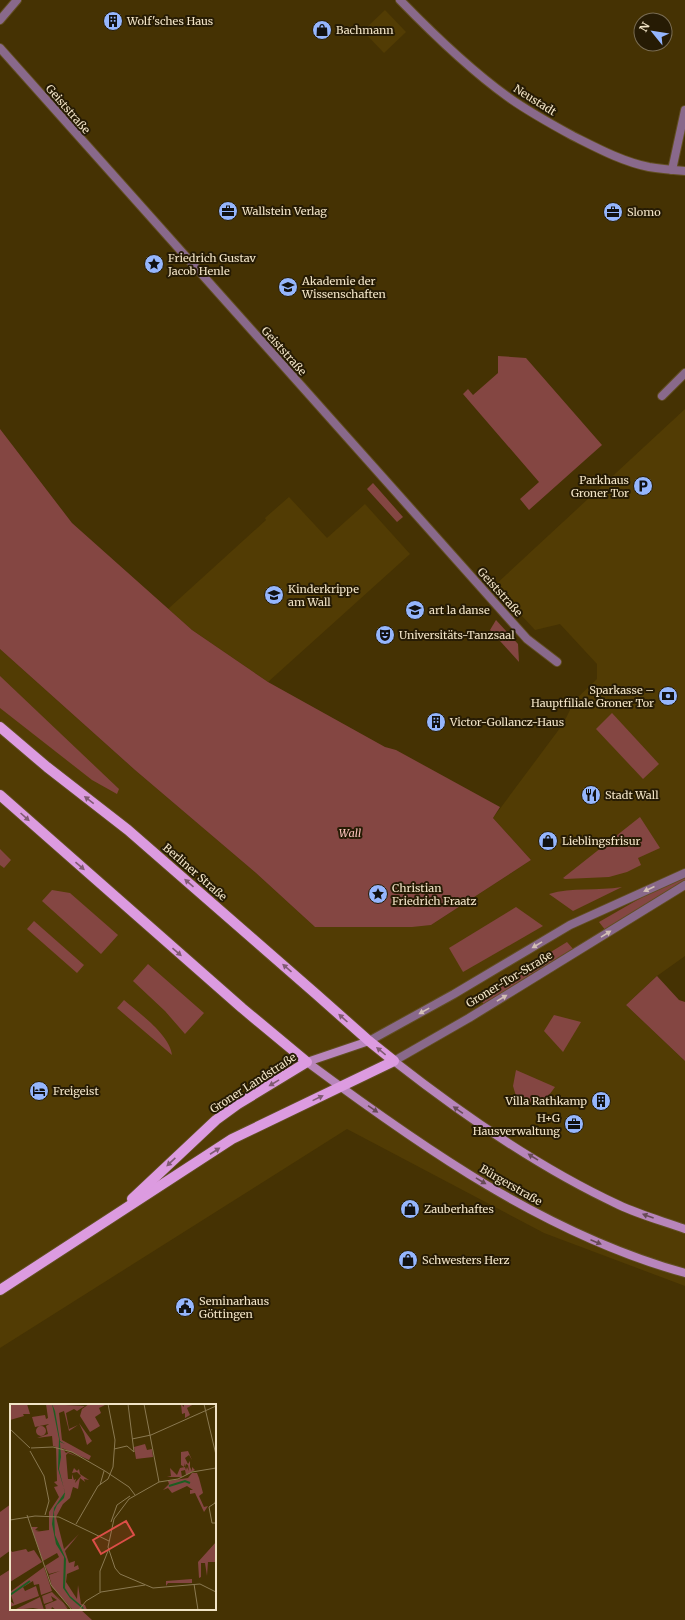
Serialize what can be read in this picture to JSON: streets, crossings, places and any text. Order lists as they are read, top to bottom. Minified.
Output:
{"streets":{"main road":["Berliner Straße","Groner-Tor-Straße","Groner Landstraße","Bürgerstraße"],"street":["Neustadt","Geiststraße"]},"crossings":[["Berliner Straße","Groner-Tor-Straße"],["Berliner Straße","Groner Landstraße"],["Groner-Tor-Straße","Groner Landstraße"],["Groner-Tor-Straße","Bürgerstraße"],["Groner Landstraße","Bürgerstraße"]],"parks":["Wall"],"places":{"building":["Wolf'sches Haus","Victor-Gollancz-Haus","Villa Rathkamp"],"shop":["Bachmann","Lieblingsfrisur","Zauberhaftes","Schwesters Herz"],"office":["Wallstein Verlag","Slomo","H+G Hausverwaltung"],"place":["Friedrich Gustav Jacob Henle","Christian Friedrich Fraatz"],"school or university":["Akademie der Wissenschaften","Kinderkrippe am Wall","art la danse"],"parking":["Parkhaus Groner Tor"],"theatre":["Universitäts-Tanzsaal"],"bank":["Sparkasse – Hauptfiliale Groner Tor"],"restaurant":["Stadt Wall"],"hotel":["Freigeist"],"public building":["Seminarhaus Göttingen"]},"north":"top left"}
